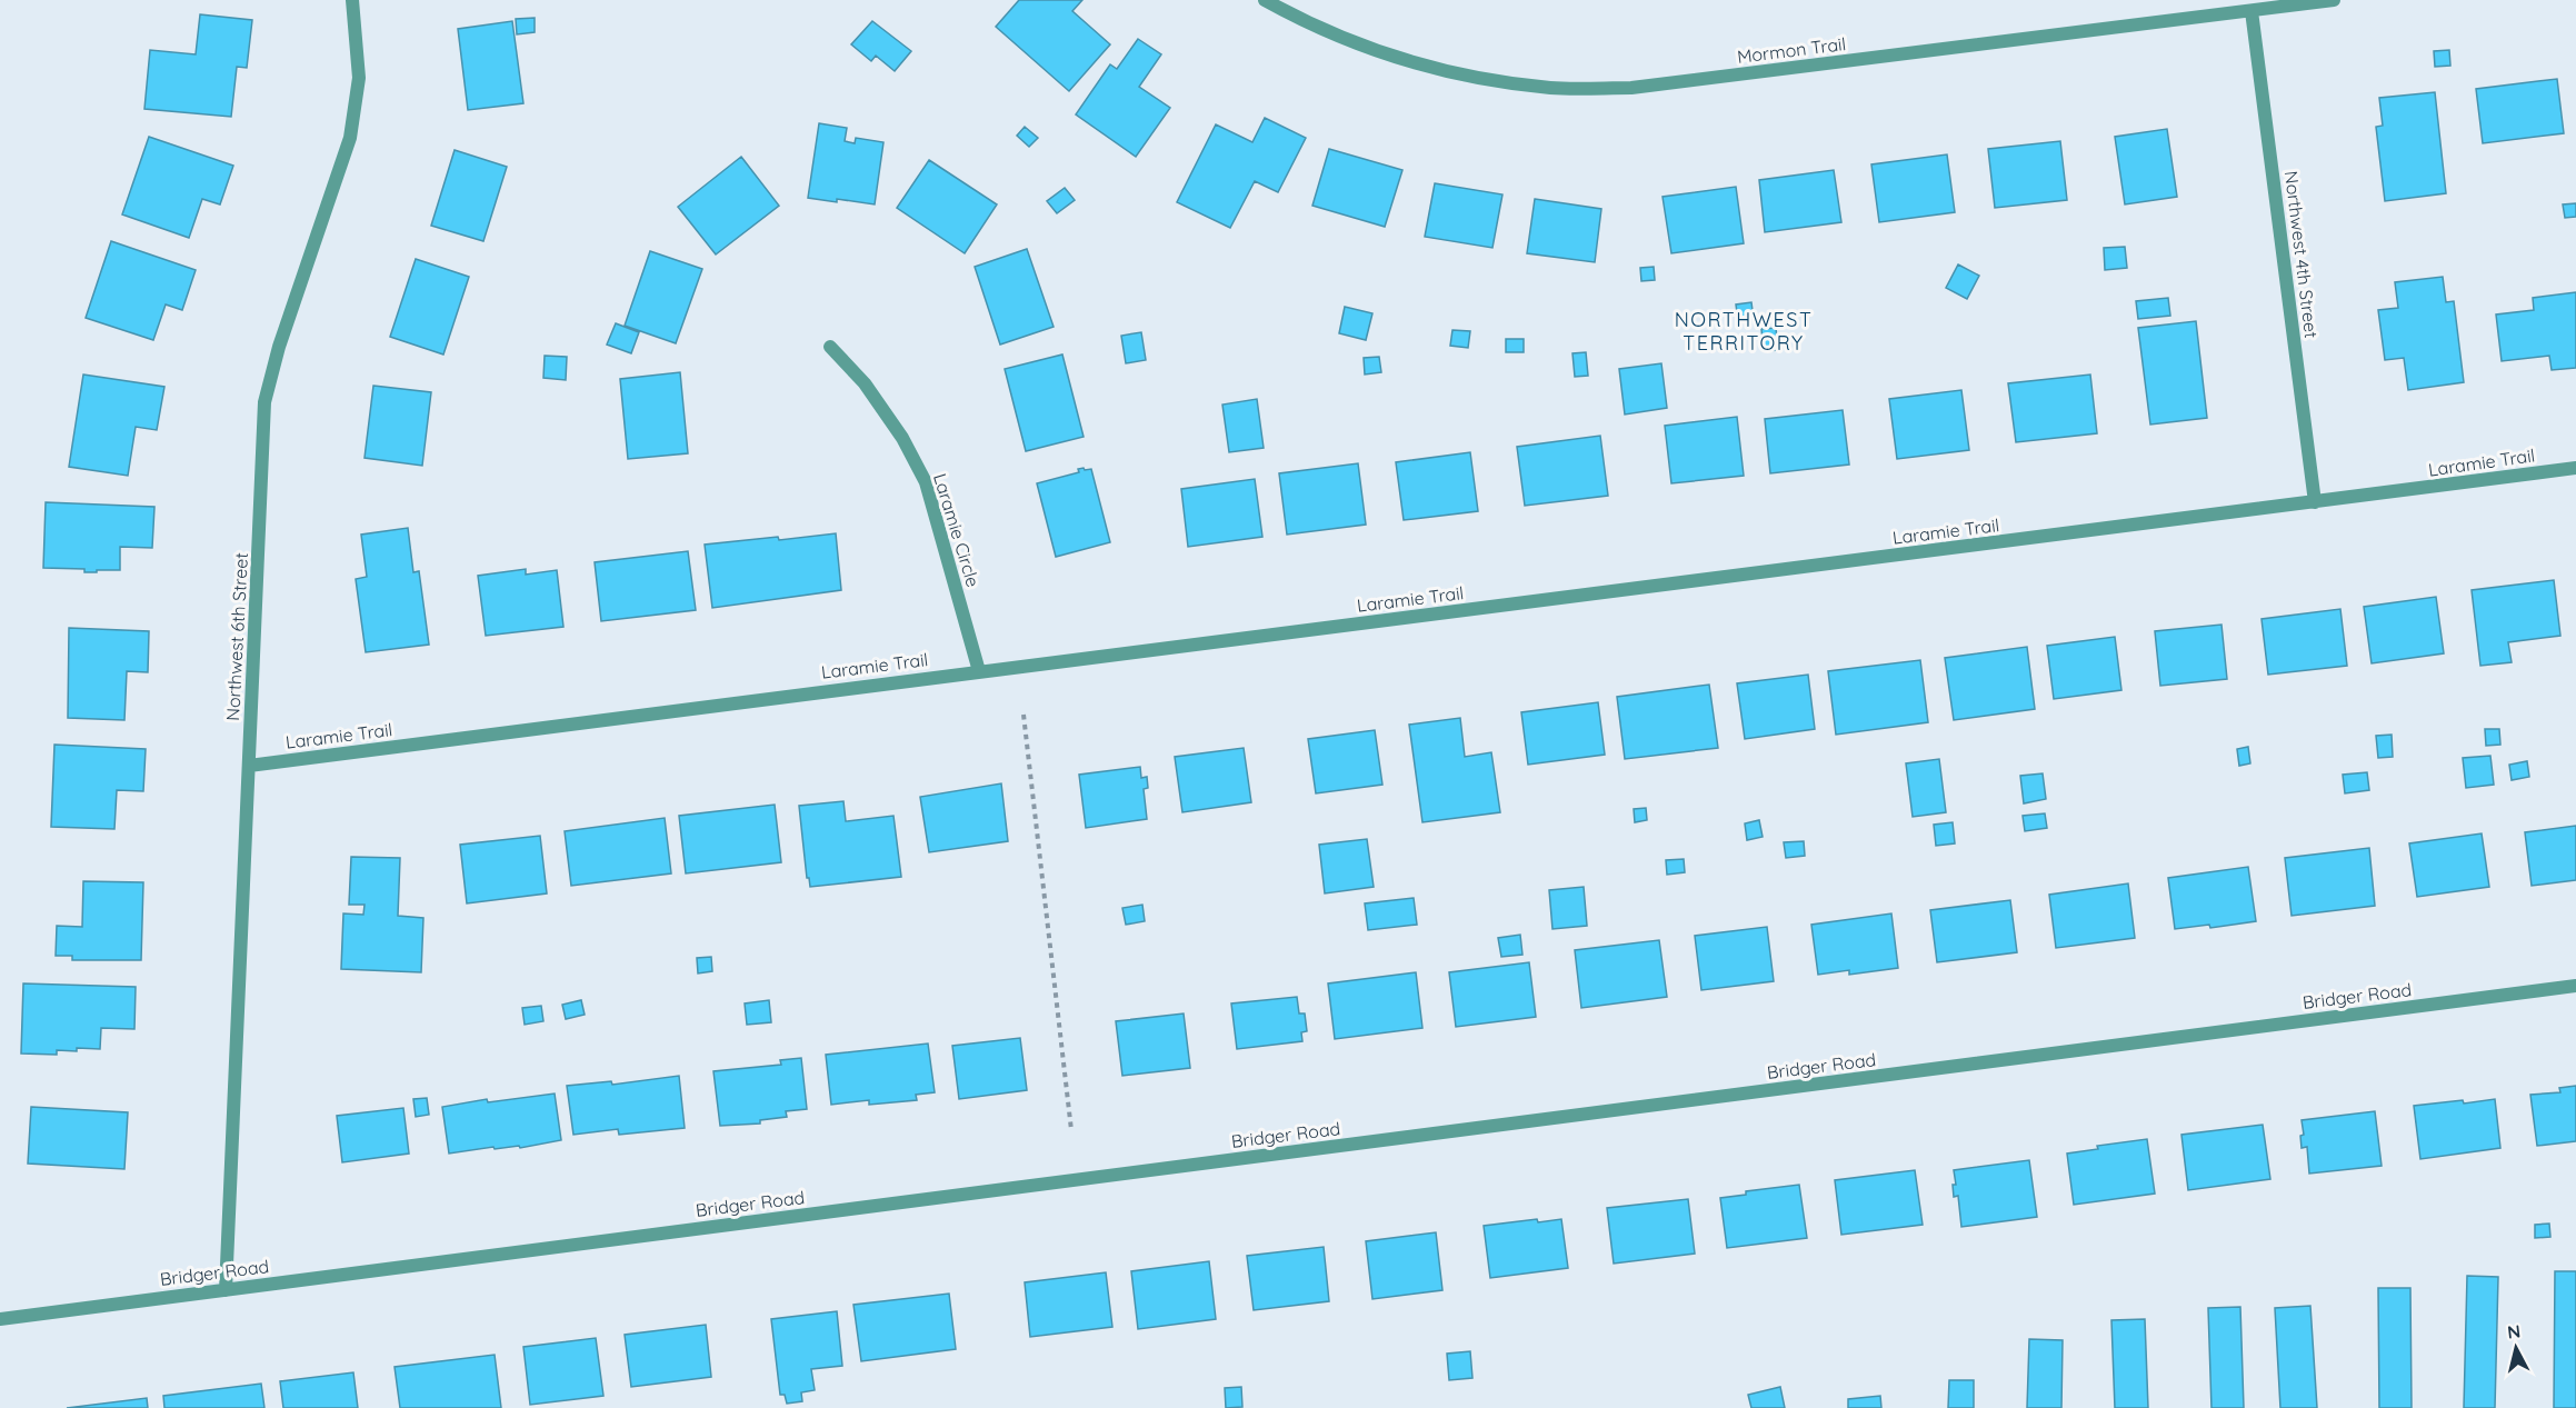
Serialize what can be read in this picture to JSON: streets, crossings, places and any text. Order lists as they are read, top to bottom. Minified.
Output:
{"streets":{"street":["Mormon Trail","Northwest 4th Street","Laramie Trail","Laramie Circle","Northwest 6th Street","Bridger Road"]},"crossings":[["Mormon Trail","Northwest 4th Street"],["Northwest 4th Street","Laramie Trail"],["Laramie Trail","Laramie Circle"],["Laramie Trail","Northwest 6th Street"],["Northwest 6th Street","Bridger Road"]],"districts":["NORTHWEST TERRITORY"],"north":"top"}
